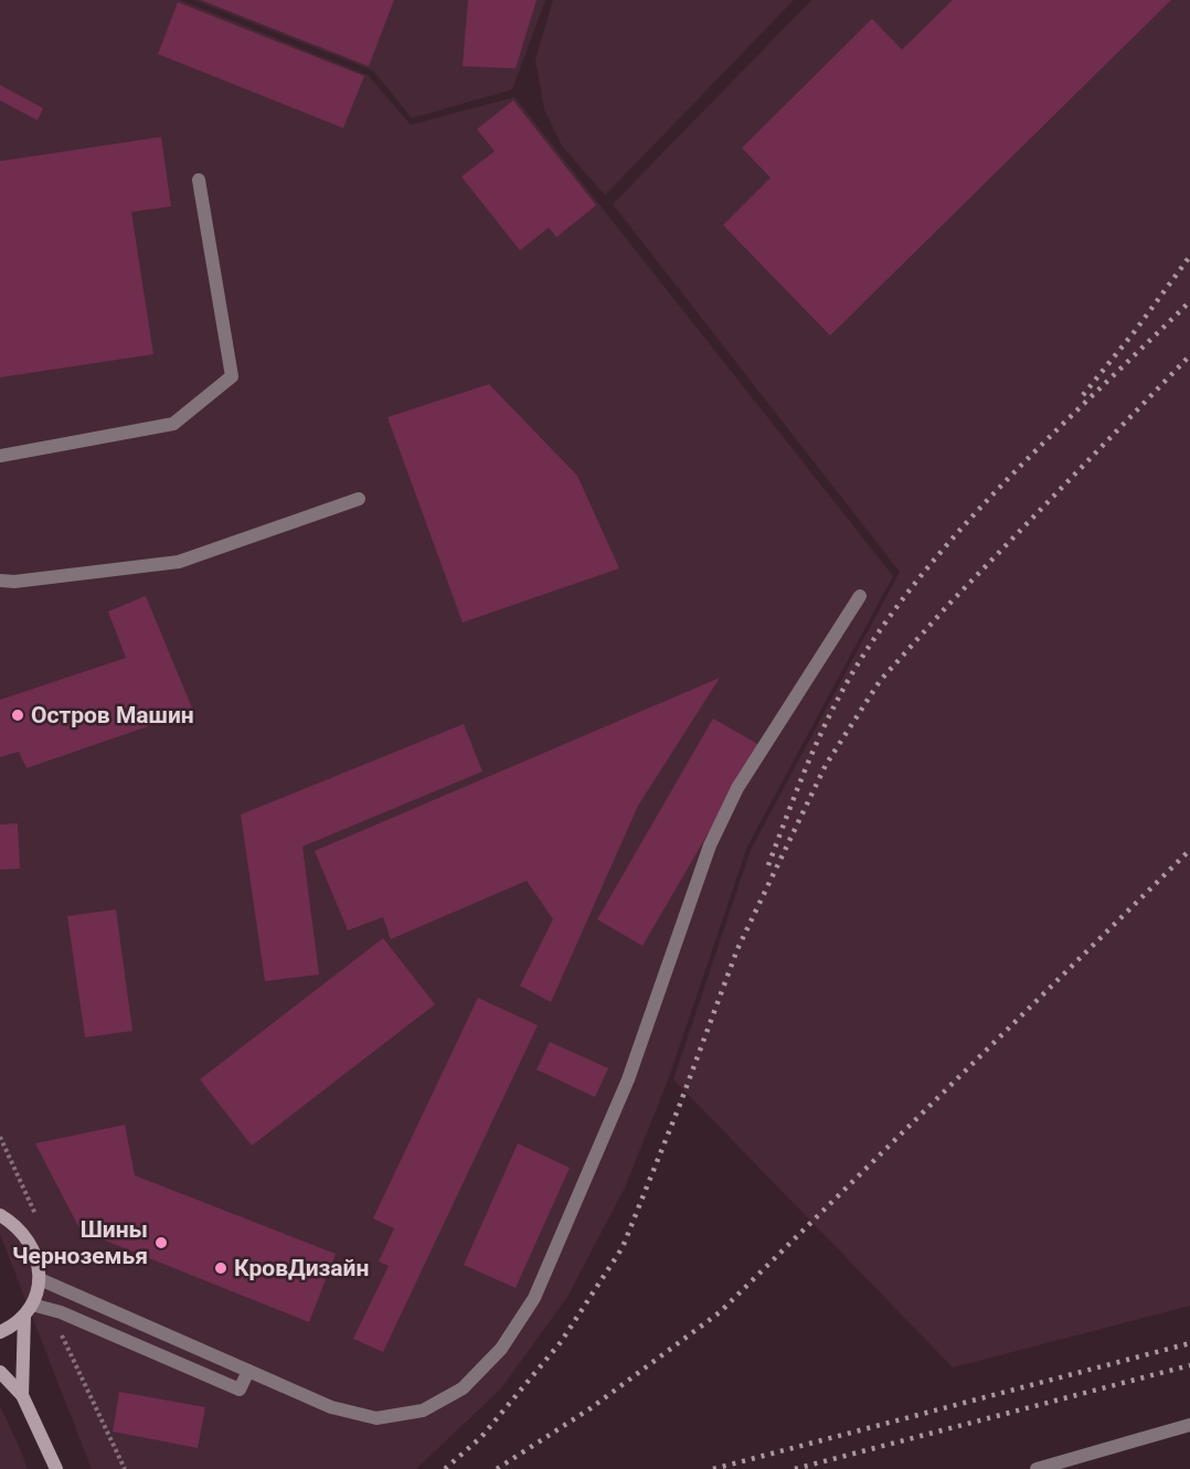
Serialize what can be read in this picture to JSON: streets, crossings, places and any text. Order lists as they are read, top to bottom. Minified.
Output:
{"places":["Остров Машин","Шины Черноземья","КровДизайн"]}
